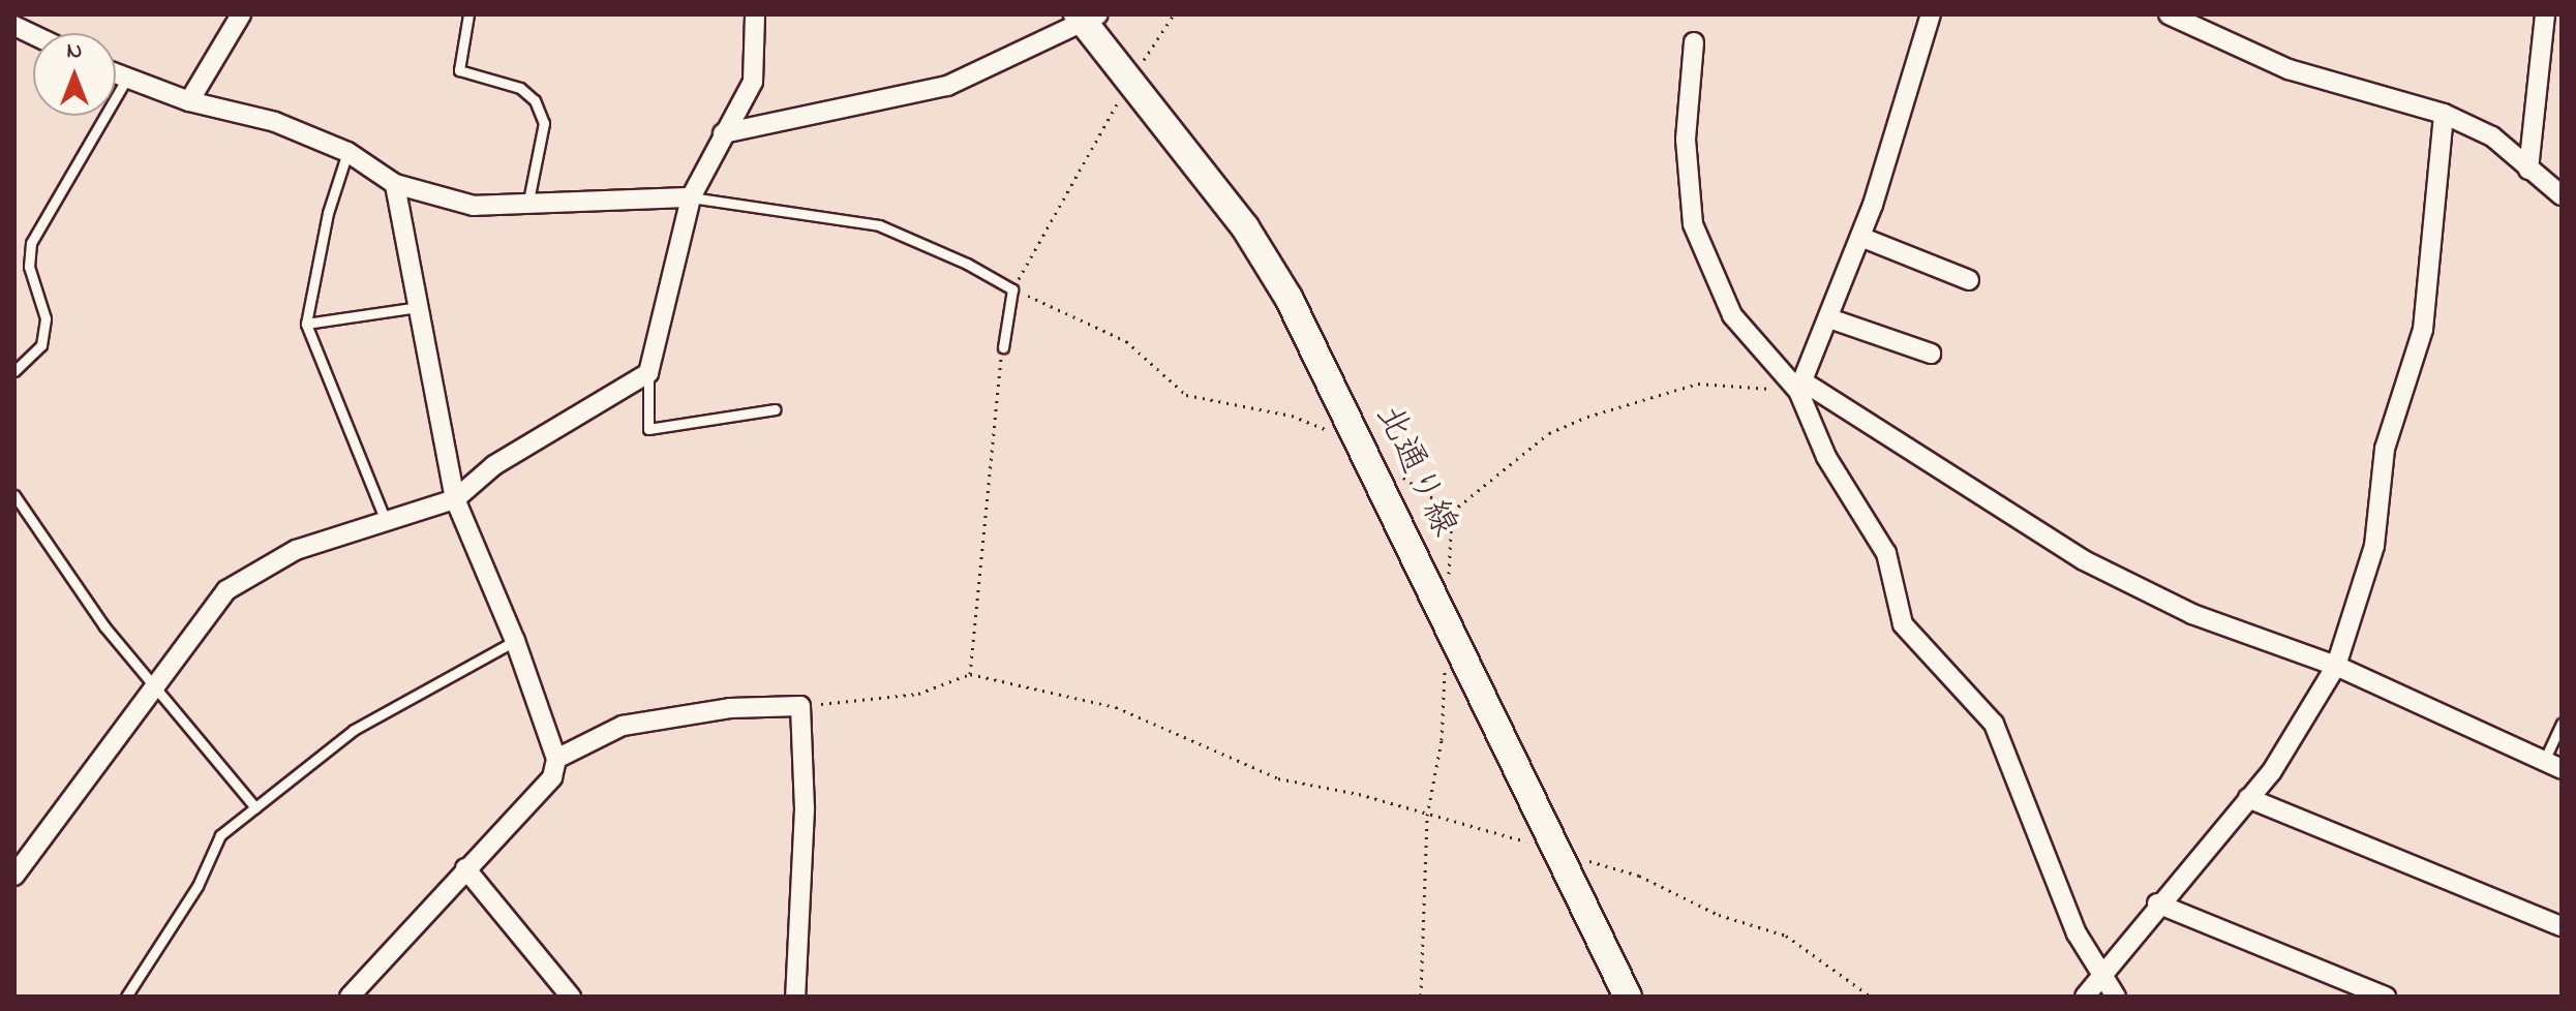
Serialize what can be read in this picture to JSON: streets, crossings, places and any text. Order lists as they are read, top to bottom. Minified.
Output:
{"streets":{"street":["北通り線"]},"north":"top"}
